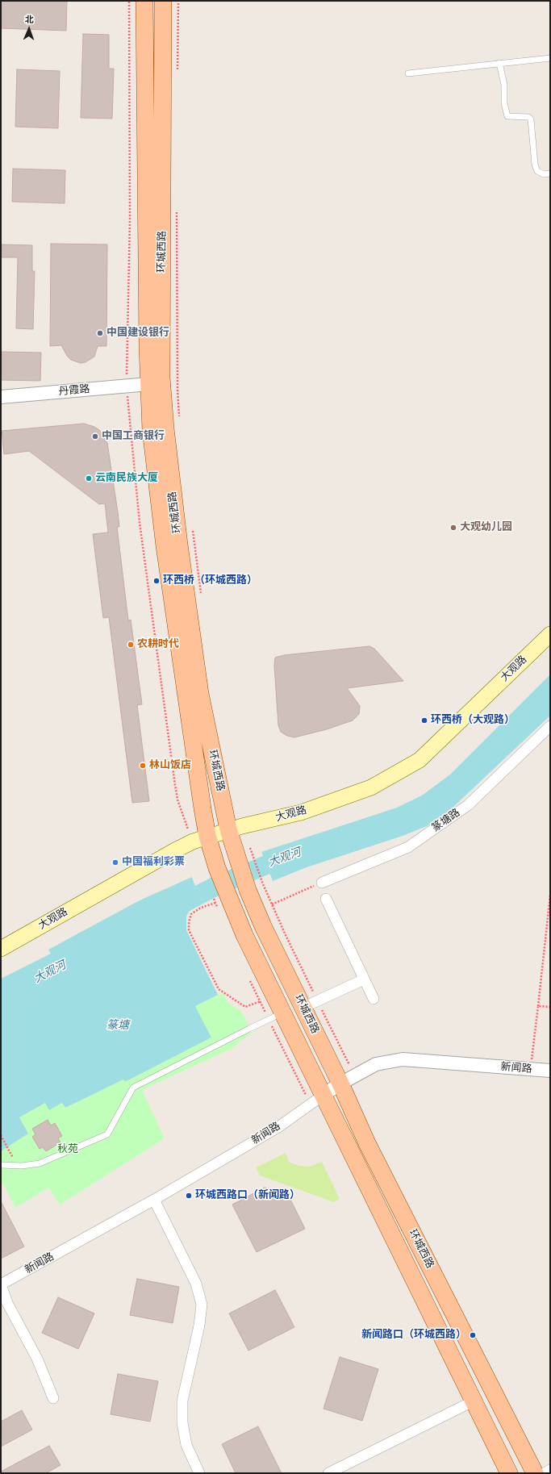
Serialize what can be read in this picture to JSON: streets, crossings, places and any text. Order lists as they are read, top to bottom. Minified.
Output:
{"streets":{"main road":["环城西路","大观路"],"street":["丹霞路","篆塘路","新闻路"]},"crossings":[["环城西路","丹霞路"],["环城西路","大观路"],["环城西路","新闻路"]],"water":["大观河","篆塘"],"parks":["秋苑"],"places":["中国建设银行","中国工商银行","云南民族大厦","大观幼儿园","环西桥（环城西路）","农耕时代","环西桥（大观路）","林山饭店","中国福利彩票","环城西路口（新闻路）","新闻路口（环城西路）"],"north":"top"}
